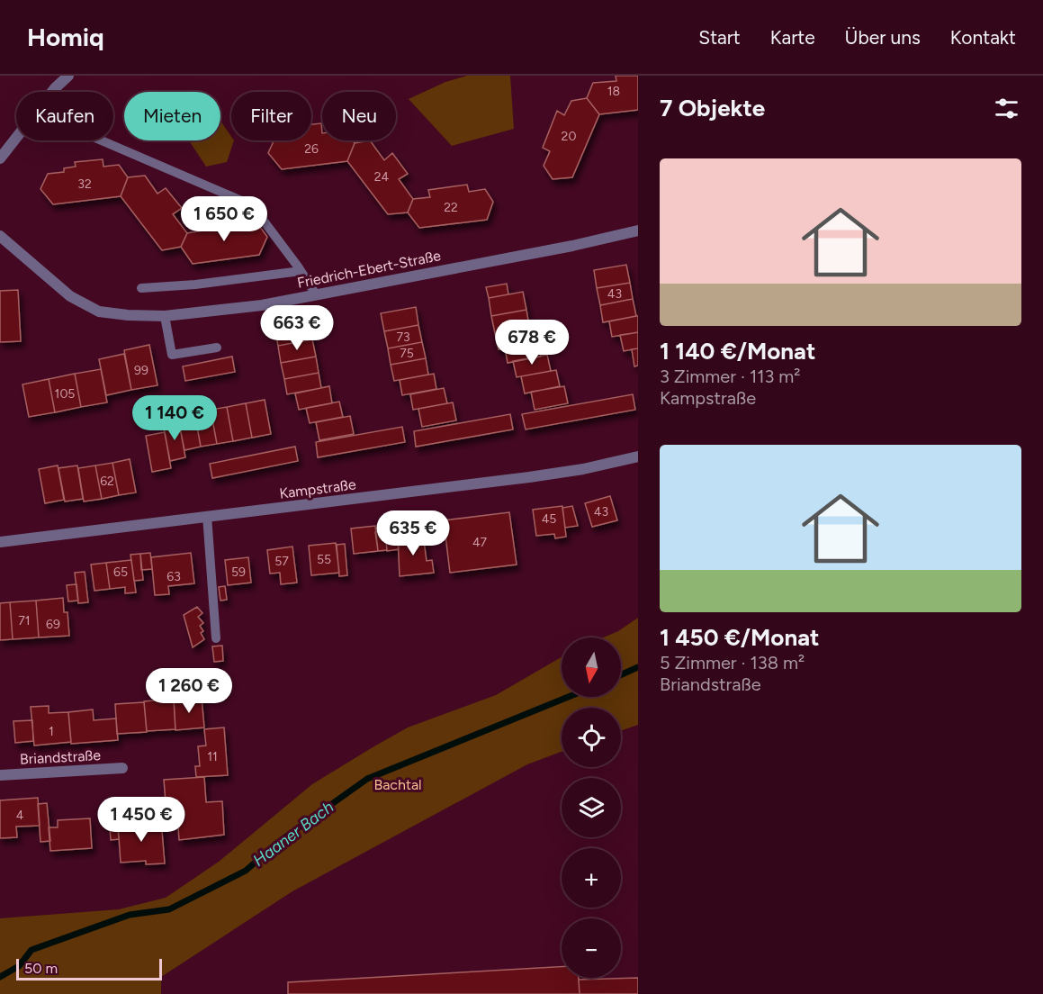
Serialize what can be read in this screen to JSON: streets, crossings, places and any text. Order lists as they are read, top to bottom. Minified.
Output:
{"streets":{"street":["Friedrich-Ebert-Straße","Kampstraße","Briandstraße"]},"water":["Haaner Bach"],"parks":["Bachtal"],"house_numbers":["18","20","26","24","32","22","43","73","75","99","105","62","43","45","47","55","57","65","59","63","71","69","1","11","4"],"scale_bar":"50 m","north":"bottom","page":{"header":"Homiq","nav":["Start","Karte","Über uns","Kontakt"],"heading":"7 Objekte","chip":["Kaufen","Mieten","Filter","Neu"],"list":[{"name":"1 140 €/Monat","note":"3 Zimmer · 113 m² · Kampstraße"},{"name":"1 450 €/Monat","note":"5 Zimmer · 138 m² · Briandstraße"}],"price":["1 650 €","663 €","678 €","1 140 €","635 €","1 260 €","1 450 €"],"map_buttons":["+","−"],"scale":"50 m"}}
